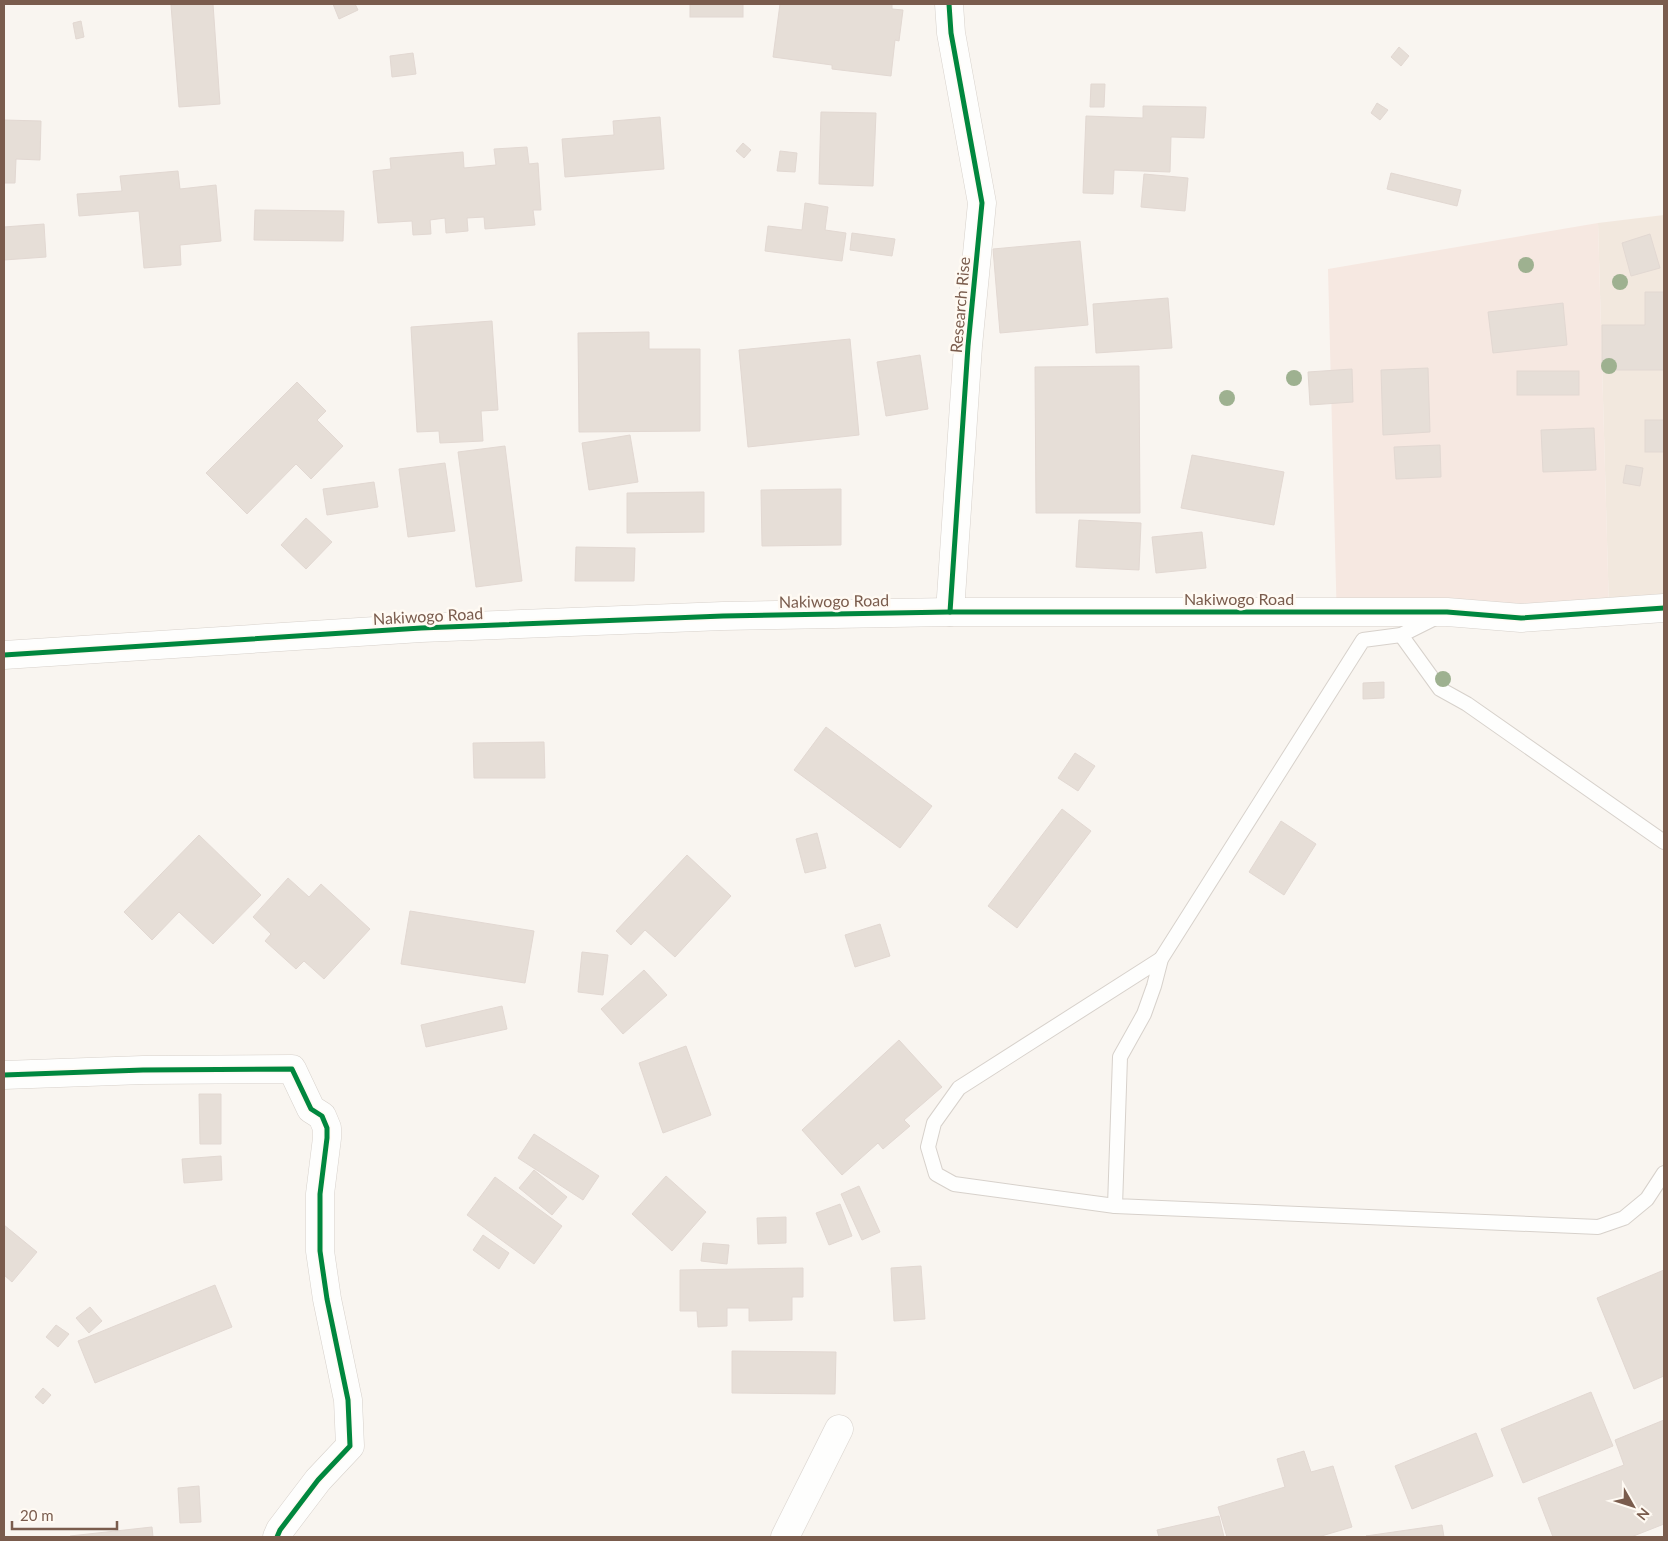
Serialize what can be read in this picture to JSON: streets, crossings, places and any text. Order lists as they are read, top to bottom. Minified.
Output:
{"streets":{"street":["Research Rise","Nakiwogo Road"]},"crossings":[["Research Rise","Nakiwogo Road"]],"scale_bar":"20 m","north":"bottom right"}
